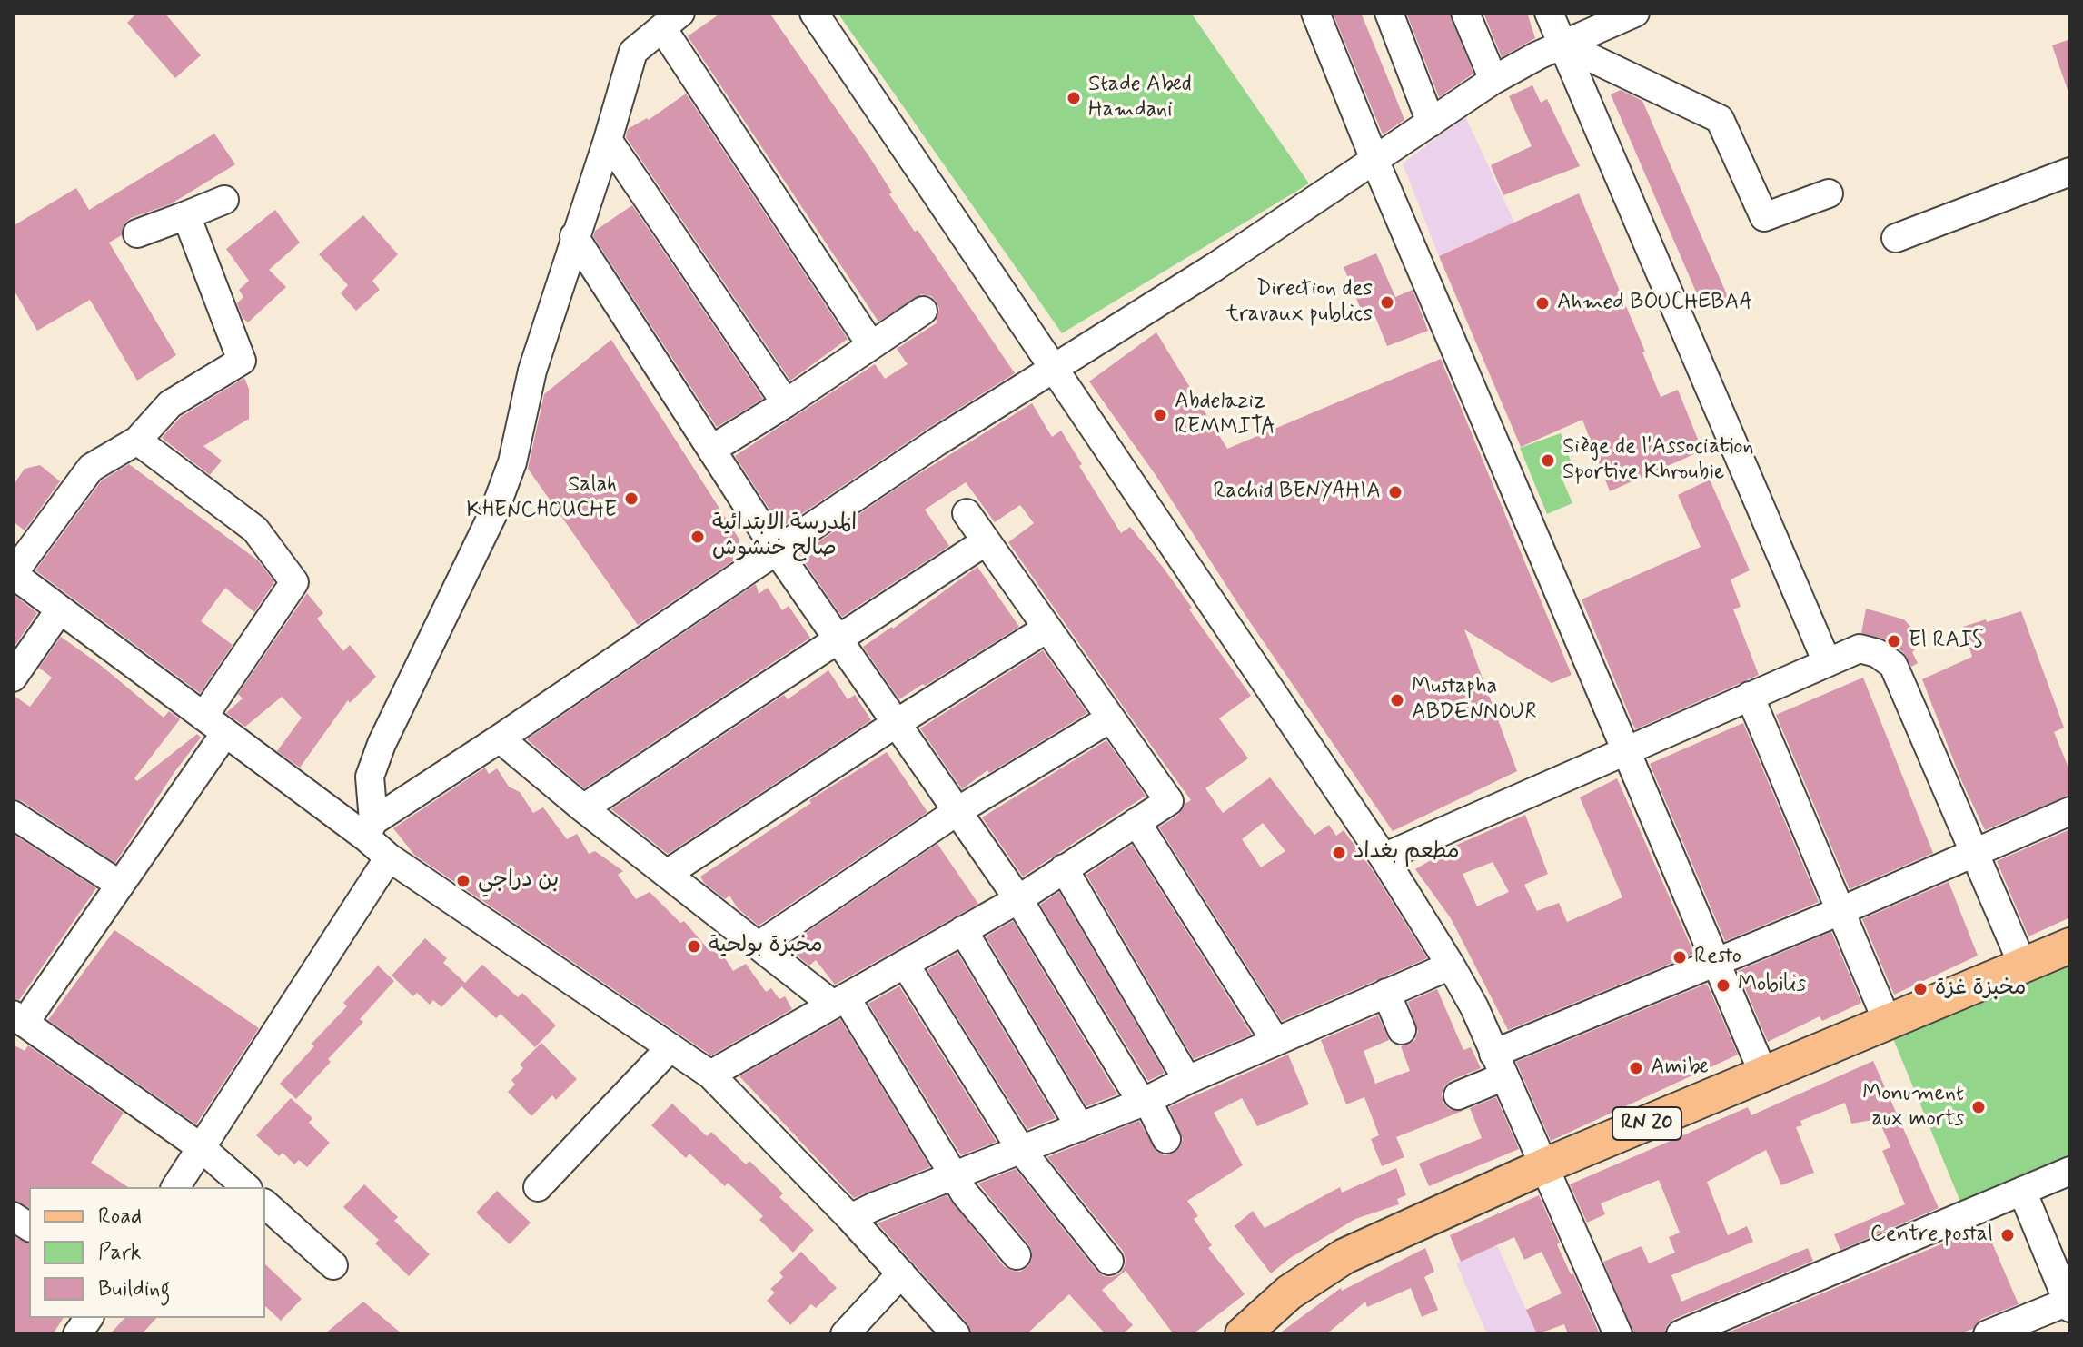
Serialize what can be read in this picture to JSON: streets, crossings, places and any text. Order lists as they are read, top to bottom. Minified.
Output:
{"streets":{"main road":["RN 20"]},"places":["Stade Abed Hamdani","Direction des travaux publics","Ahmed BOUCHEBAA","Abdelaziz REMMITA","Siège de l'Association Sportive Khroubie","Rachid BENYAHIA","Salah KHENCHOUCHE","المدرسة الابتدائية صالح خنشوش","El RAIS","Mustapha ABDENNOUR","مطعم بغداد","بن دراجي","مخبزة بولحية","Resto","Mobilis","مخبزة غزة","Amibe","Monument aux morts","Centre postal"],"legend":["Road","Park","Building"]}
